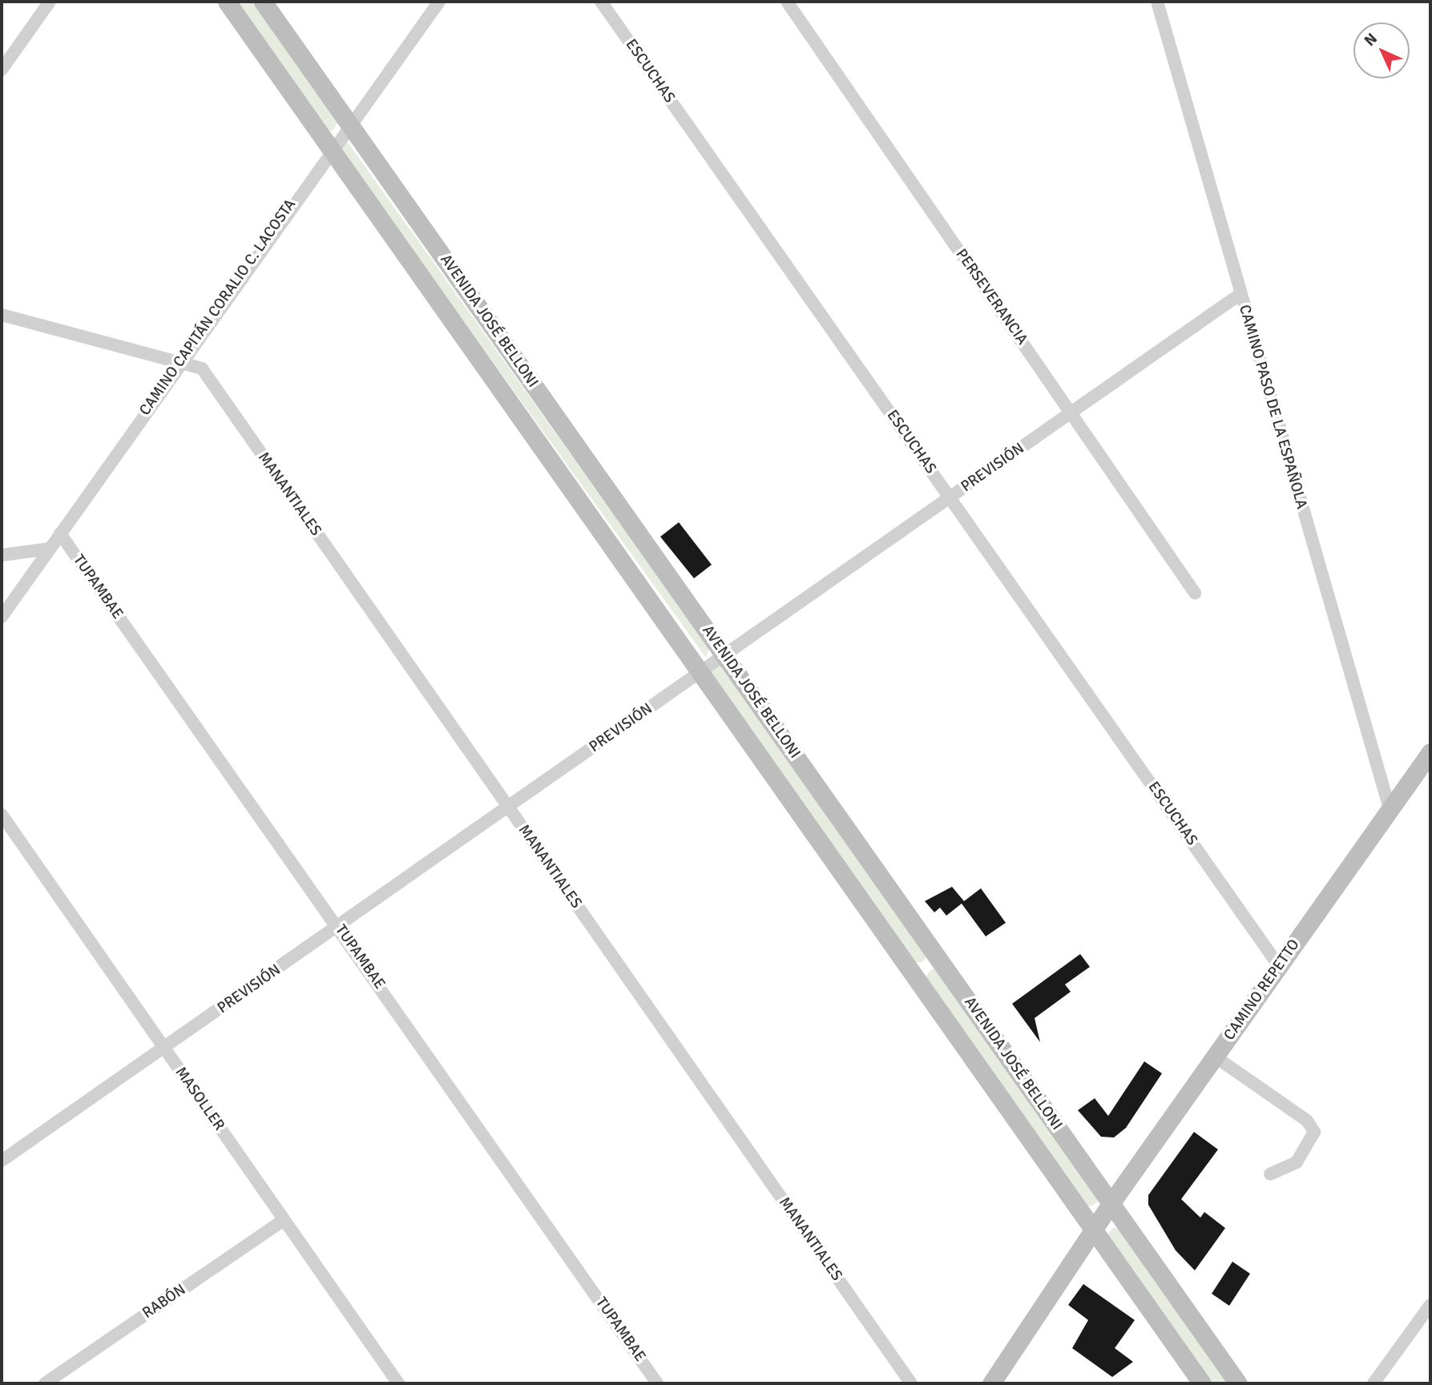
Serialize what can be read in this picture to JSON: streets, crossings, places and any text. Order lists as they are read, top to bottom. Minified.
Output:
{"streets":{"main road":["AVENIDA JOSÉ BELLONI","CAMINO REPETTO"],"street":["ESCUCHAS","PERSEVERANCIA","CAMINO CAPITÁN CORALIO C. LACOSTA","CAMINO PASO DE LA ESPAÑOLA","PREVISIÓN","MANANTIALES","TUPAMBAE","MASOLLER","RABÓN"]},"crossings":[["ESCUCHAS","PREVISIÓN"],["ESCUCHAS","CAMINO REPETTO"],["PERSEVERANCIA","PREVISIÓN"],["CAMINO CAPITÁN CORALIO C. LACOSTA","AVENIDA JOSÉ BELLONI"],["CAMINO CAPITÁN CORALIO C. LACOSTA","MANANTIALES"],["CAMINO CAPITÁN CORALIO C. LACOSTA","TUPAMBAE"],["AVENIDA JOSÉ BELLONI","PREVISIÓN"],["AVENIDA JOSÉ BELLONI","CAMINO REPETTO"],["CAMINO PASO DE LA ESPAÑOLA","PREVISIÓN"],["CAMINO PASO DE LA ESPAÑOLA","CAMINO REPETTO"],["PREVISIÓN","MANANTIALES"],["PREVISIÓN","TUPAMBAE"],["PREVISIÓN","MASOLLER"],["MASOLLER","RABÓN"]],"north":"top left"}
